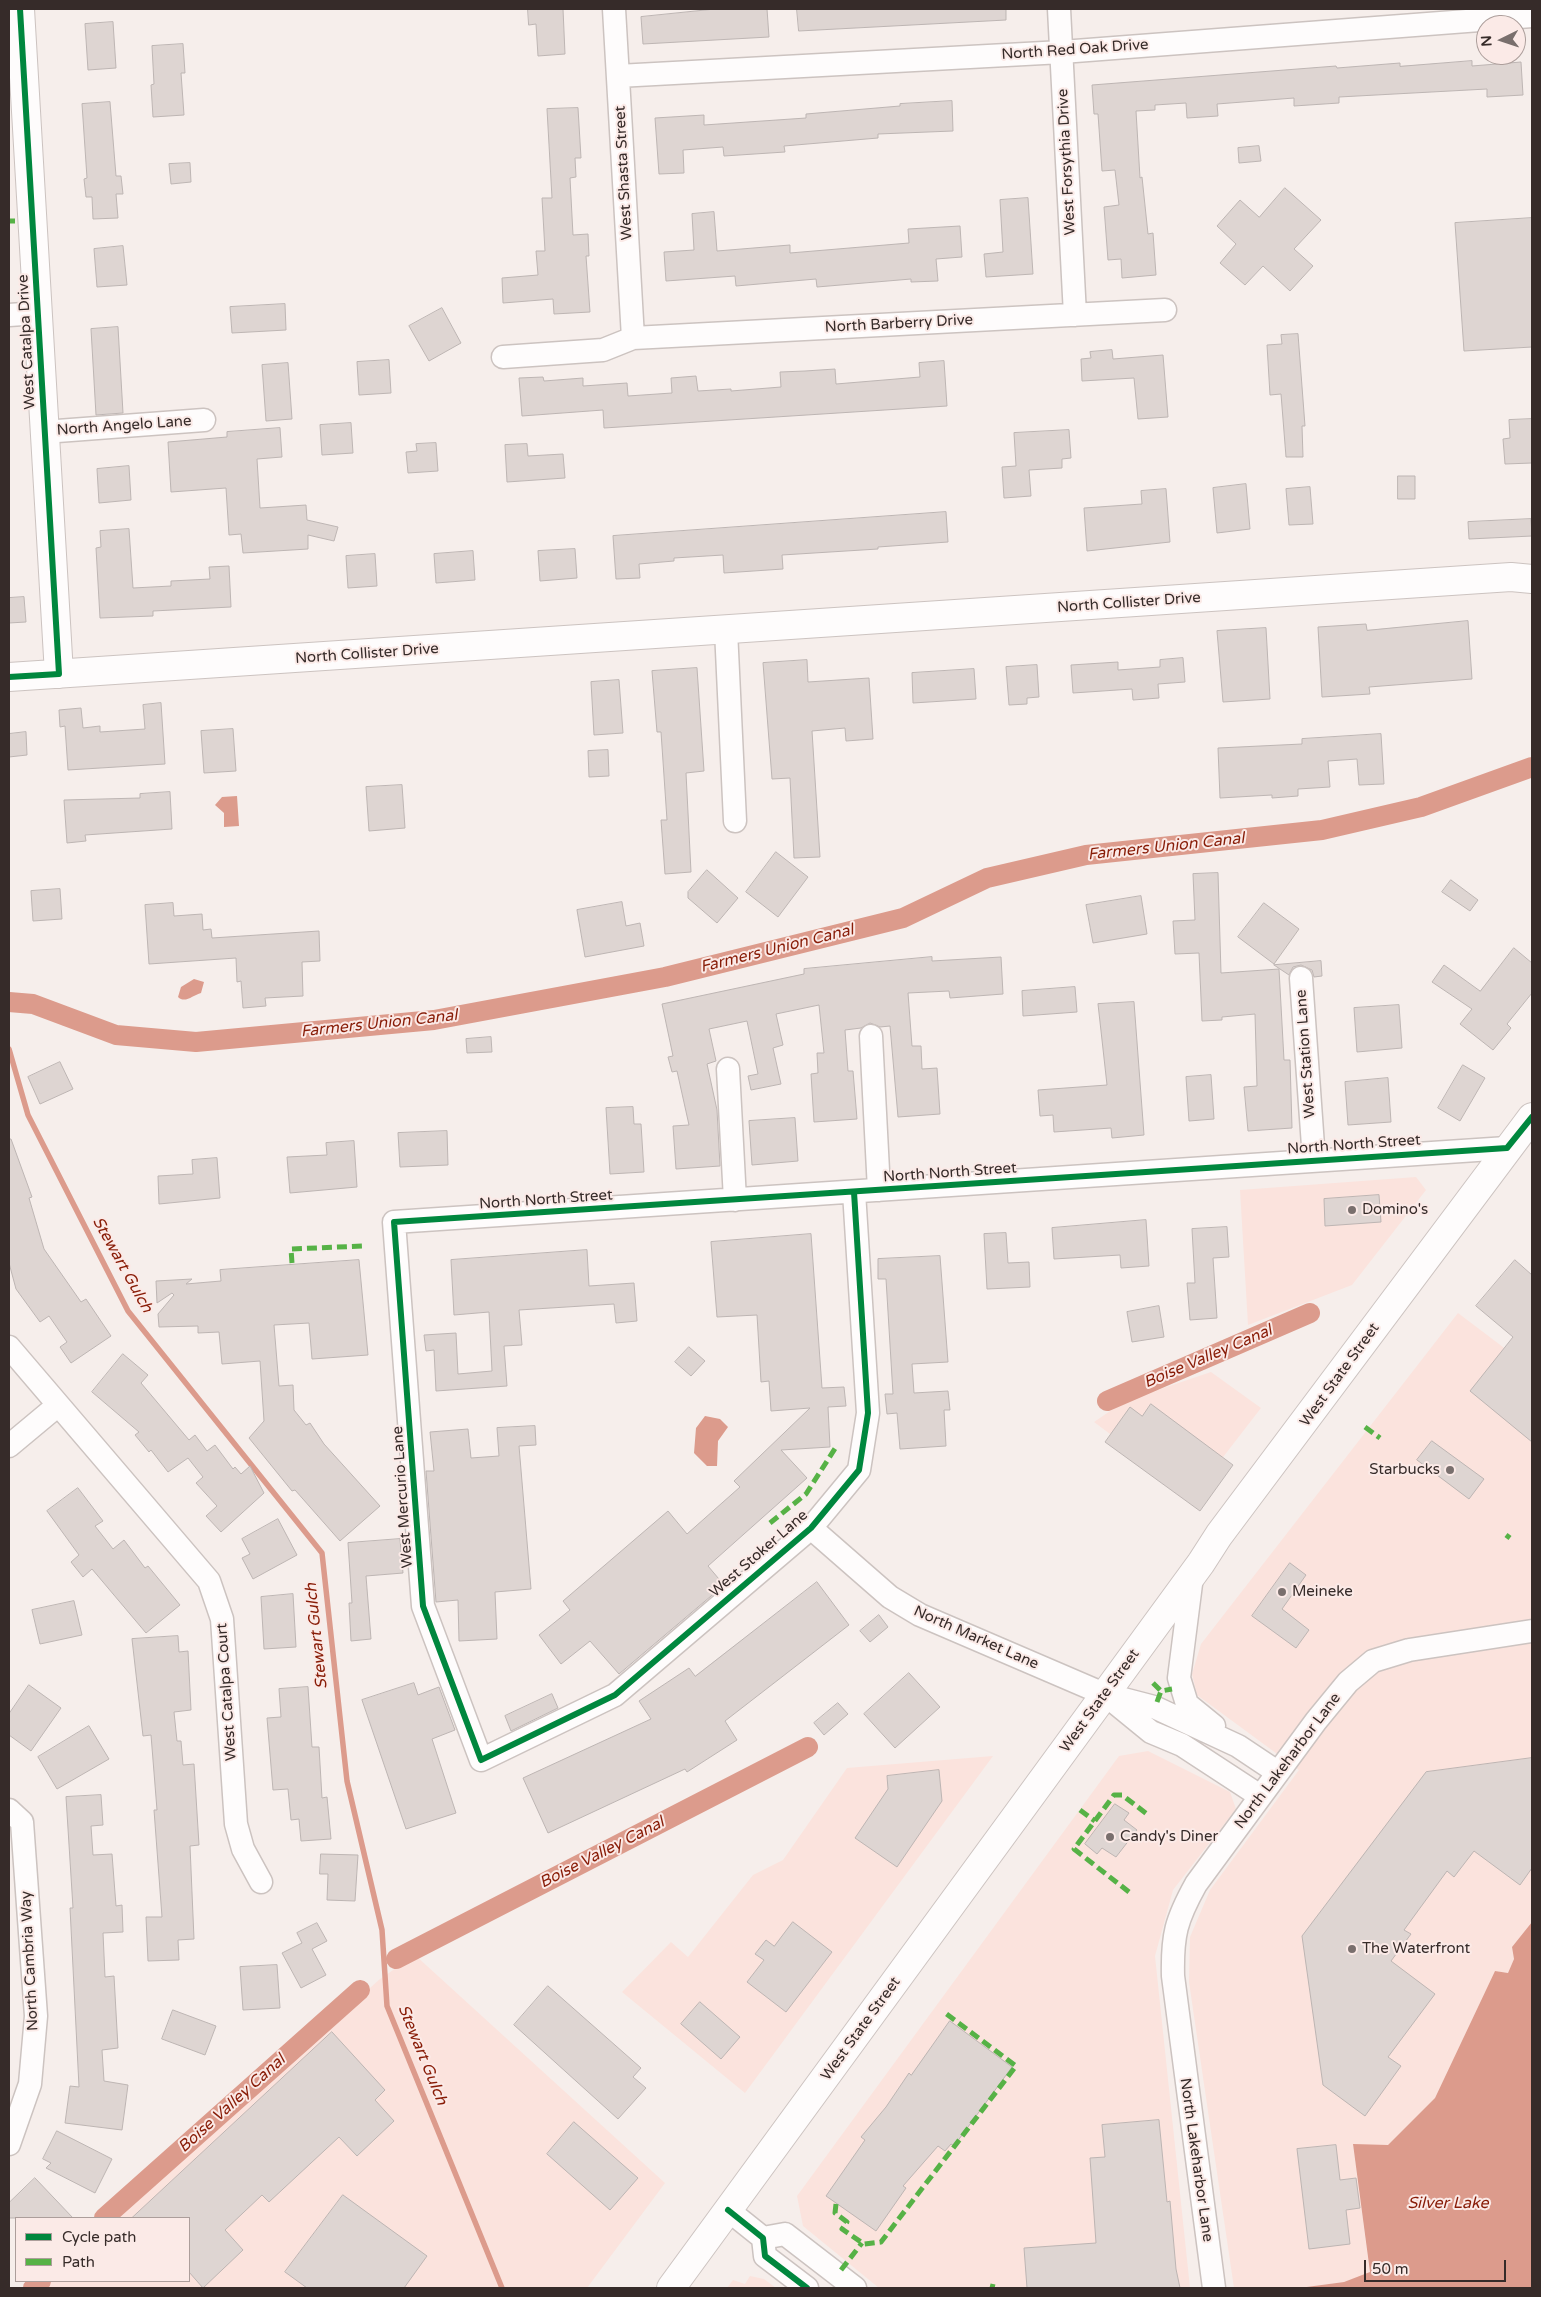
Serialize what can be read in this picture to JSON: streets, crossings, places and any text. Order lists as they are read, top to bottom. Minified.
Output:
{"streets":{"street":["North Red Oak Drive","West Forsythia Drive","West Shasta Street","North Barberry Drive","West Catalpa Drive","North Angelo Lane","North Collister Drive","West Station Lane","North North Street","West State Street","West Mercurio Lane","West Stoker Lane","North Market Lane","West Catalpa Court","North Lakeharbor Lane","North Cambria Way"]},"crossings":[["North Red Oak Drive","West Forsythia Drive"],["North Red Oak Drive","West Shasta Street"],["West Forsythia Drive","North Barberry Drive"],["West Shasta Street","North Barberry Drive"],["West Catalpa Drive","North Angelo Lane"],["West Catalpa Drive","North Collister Drive"],["West Station Lane","North North Street"],["North North Street","West State Street"],["North North Street","West Mercurio Lane"],["North North Street","West Stoker Lane"],["West State Street","North Market Lane"],["West Mercurio Lane","West Stoker Lane"],["West Stoker Lane","North Market Lane"]],"water":["Farmers Union Canal","Stewart Gulch","Boise Valley Canal","Silver Lake"],"places":["Domino's","Starbucks","Meineke","Candy's Diner","The Waterfront"],"legend":["Cycle path","Path"],"scale_bar":"50 m","north":"left"}
